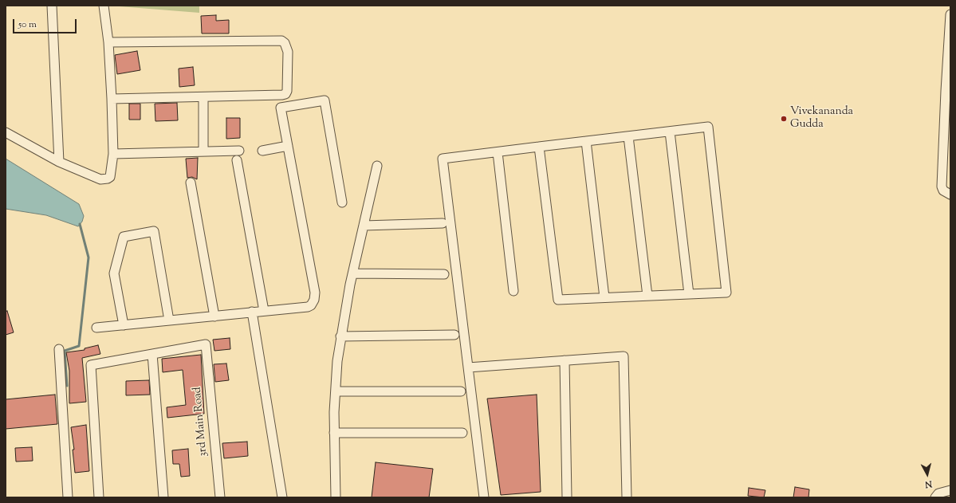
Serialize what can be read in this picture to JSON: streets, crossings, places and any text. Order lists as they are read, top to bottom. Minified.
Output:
{"streets":{"street":["3rd Main Road"]},"places":["Vivekananda Gudda"],"scale_bar":"50 m","north":"bottom"}
